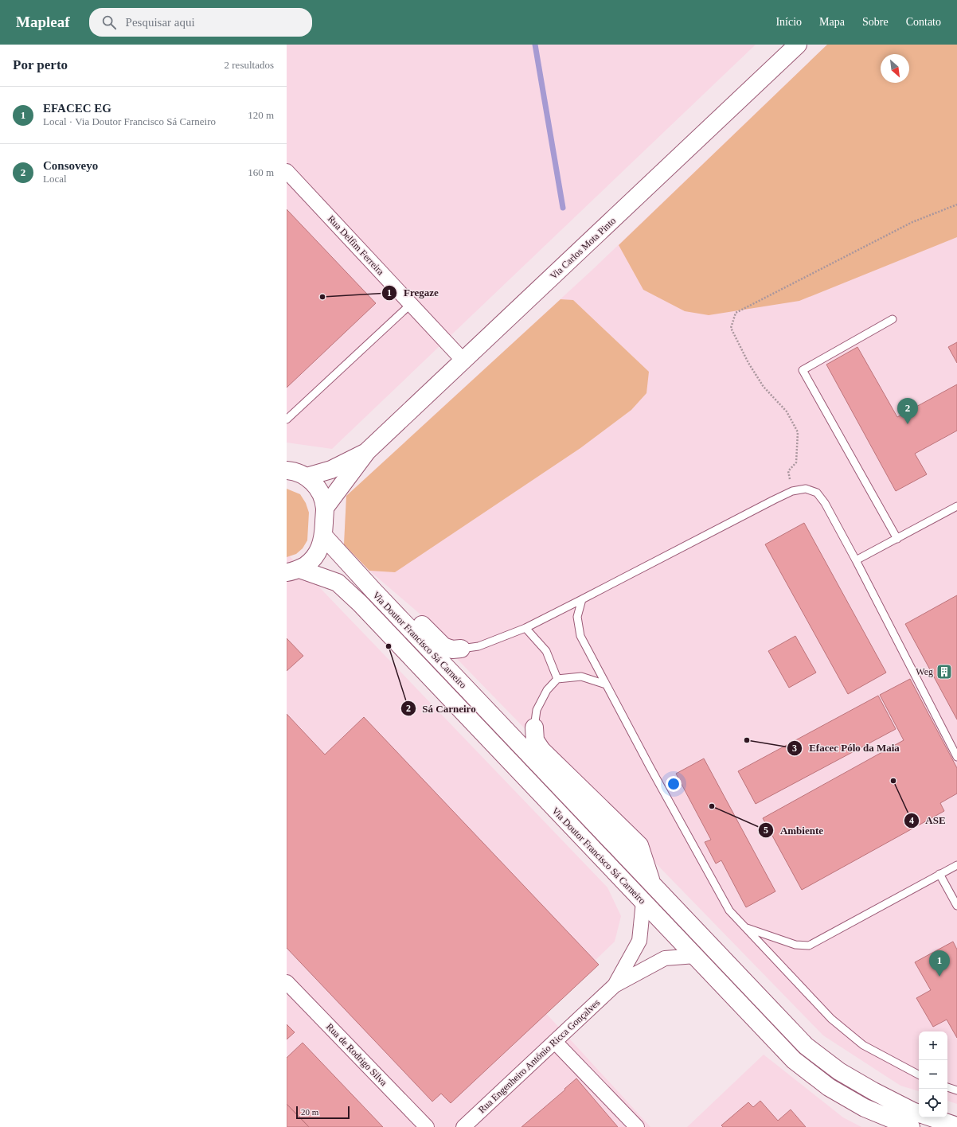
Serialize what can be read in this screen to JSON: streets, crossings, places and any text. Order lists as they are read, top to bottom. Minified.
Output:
{"streets":{"main road":["Via Carlos Mota Pinto","Via Doutor Francisco Sá Carneiro"],"street":["Rua Delfim Ferreira","Rua de Rodrigo Silva","Rua Engenheiro António Ricca Gonçalves"]},"crossings":[["Rua Delfim Ferreira","Via Carlos Mota Pinto"],["Via Doutor Francisco Sá Carneiro","Rua Engenheiro António Ricca Gonçalves"]],"places":{"other":["Fregaze","Sá Carneiro","Efacec Pólo da Maia","ASE","Ambiente"],"building":["Weg"]},"scale_bar":"20 m","north":"bottom right","page":{"header":"Mapleaf","search":"Pesquisar aqui","nav":["Início","Mapa","Sobre","Contato"],"heading":["Por perto","2 resultados"],"list":[{"mark":"1","name":"EFACEC EG","note":"Local · Via Doutor Francisco Sá Carneiro","value":"120 m"},{"mark":"2","name":"Consoveyo","note":"Local","value":"160 m"}],"pins":["2","1"],"map_buttons":["+","−"],"scale":"20 m"}}
